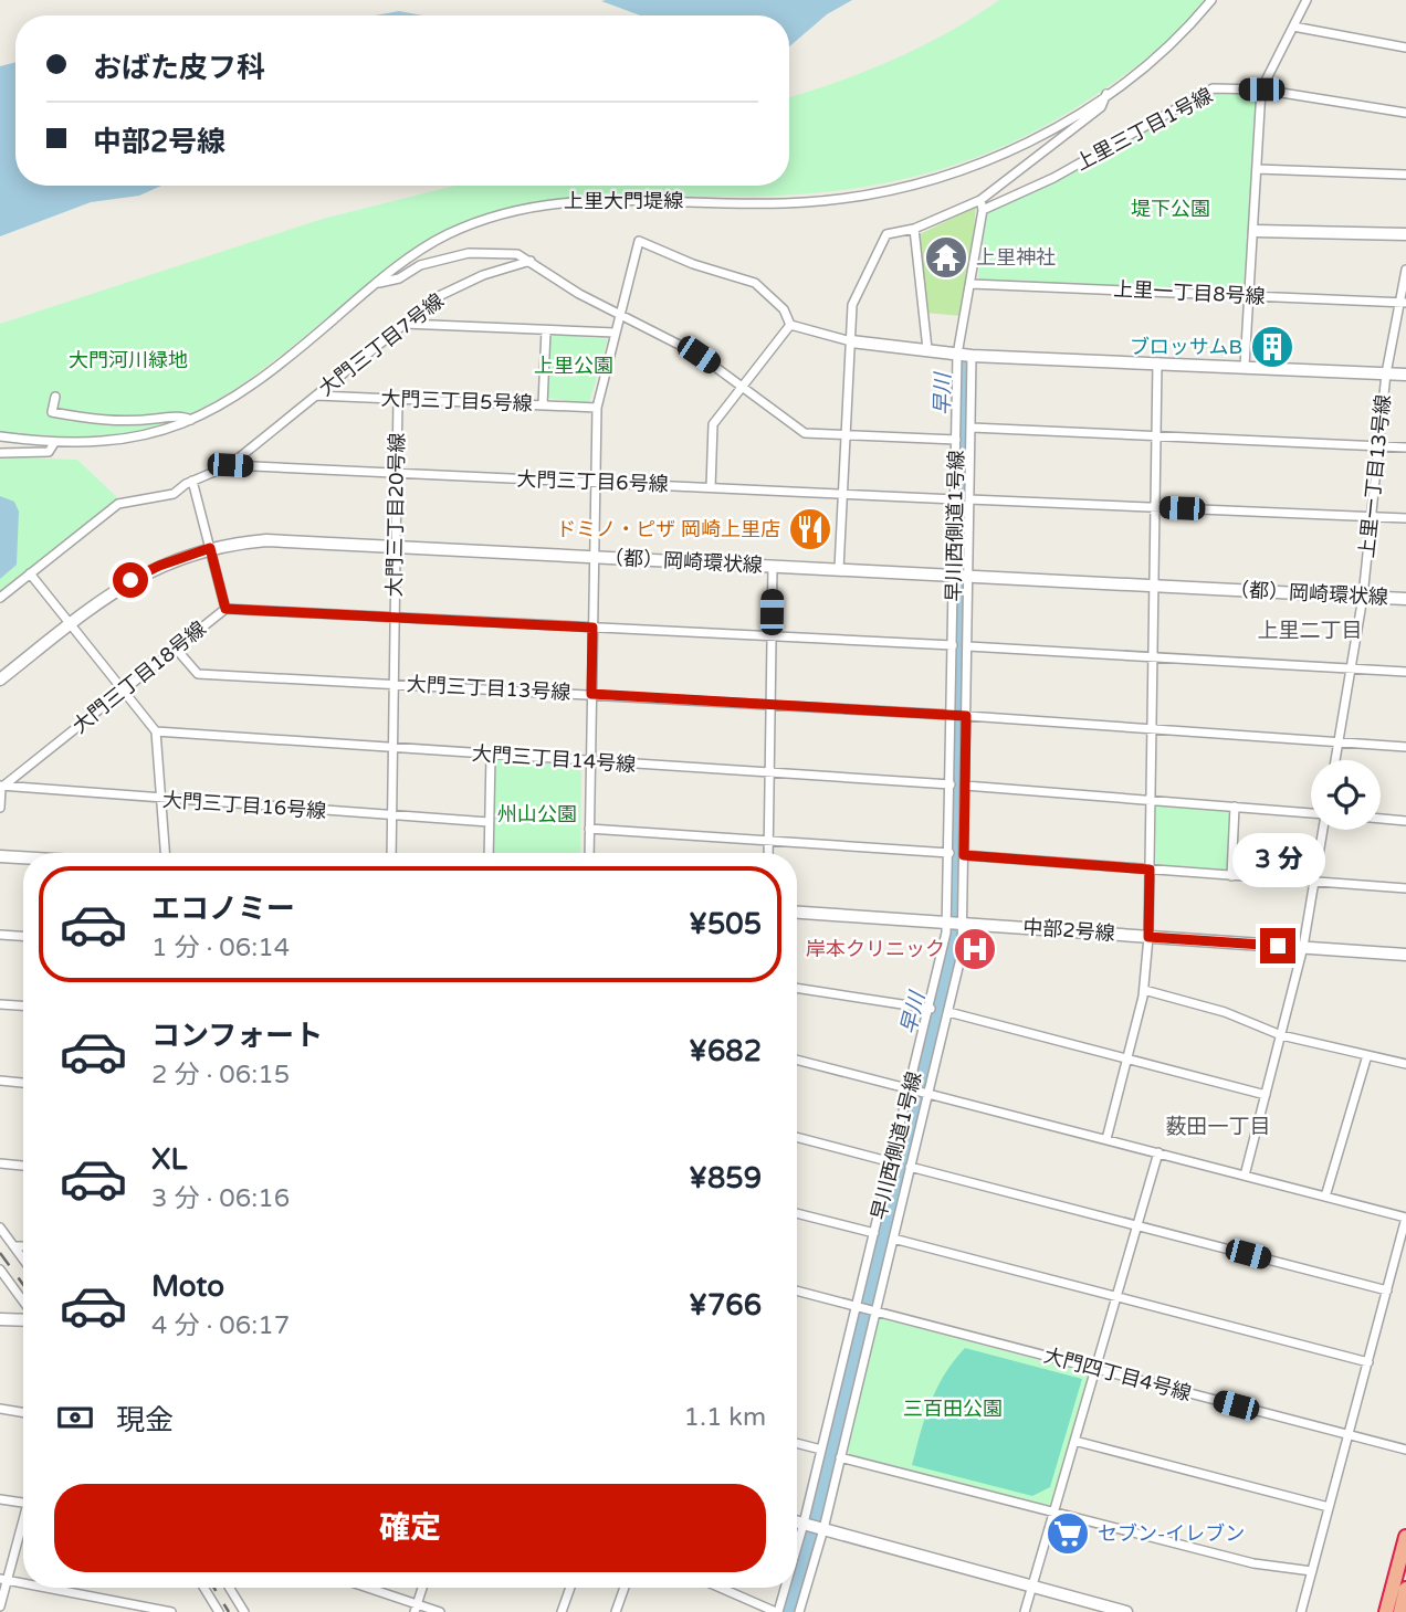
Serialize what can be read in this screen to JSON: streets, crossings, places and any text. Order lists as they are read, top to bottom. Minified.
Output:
{"streets":{"street":["上里三丁目1号線","上里大門堤線","上里一丁目8号線","大門三丁目7号線","大門三丁目5号線","上里一丁目13号線","大門三丁目6号線","大門三丁目20号線","早川西側道1号線","（都）岡崎環状線","大門三丁目18号線","大門三丁目13号線","大門三丁目14号線","大門三丁目16号線","中部2号線","大門四丁目4号線"]},"crossings":[["上里三丁目1号線","早川西側道1号線"],["上里一丁目8号線","上里一丁目13号線"],["上里一丁目8号線","早川西側道1号線"],["大門三丁目7号線","大門三丁目5号線"],["大門三丁目7号線","大門三丁目6号線"],["大門三丁目7号線","大門三丁目18号線"],["大門三丁目5号線","大門三丁目20号線"],["上里一丁目13号線","（都）岡崎環状線"],["上里一丁目13号線","大門三丁目13号線"],["大門三丁目6号線","大門三丁目20号線"],["大門三丁目6号線","早川西側道1号線"],["大門三丁目20号線","（都）岡崎環状線"],["大門三丁目20号線","大門三丁目13号線"],["大門三丁目20号線","大門三丁目14号線"],["大門三丁目20号線","大門三丁目16号線"],["早川西側道1号線","（都）岡崎環状線"],["早川西側道1号線","大門三丁目13号線"],["早川西側道1号線","大門三丁目14号線"],["早川西側道1号線","中部2号線"],["早川西側道1号線","大門四丁目4号線"],["（都）岡崎環状線","大門三丁目18号線"],["大門三丁目18号線","大門三丁目13号線"],["大門三丁目18号線","大門三丁目16号線"]],"districts":["上里二丁目","薮田一丁目"],"water":["早川"],"parks":["堤下公園","大門河川緑地","上里公園","州山公園","三百田公園"],"places":{"temple":["上里神社"],"building":["ブロッサムB"],"restaurant":["ドミノ・ピザ 岡崎上里店"],"hospital":["岸本クリニック"],"supermarket":["セブン-イレブン"]},"page":{"banner":["おばた皮フ科","中部2号線"],"bubble":"3 分","list":[{"name":"エコノミー","note":"1 分 · 06:14","value":"¥505"},{"name":"コンフォート","note":"2 分 · 06:15","value":"¥682"},{"name":"XL","note":"3 分 · 06:16","value":"¥859"},{"name":"Moto","note":"4 分 · 06:17","value":"¥766"}],"pay":["現金","1.1 km"],"buttons":"確定"}}
